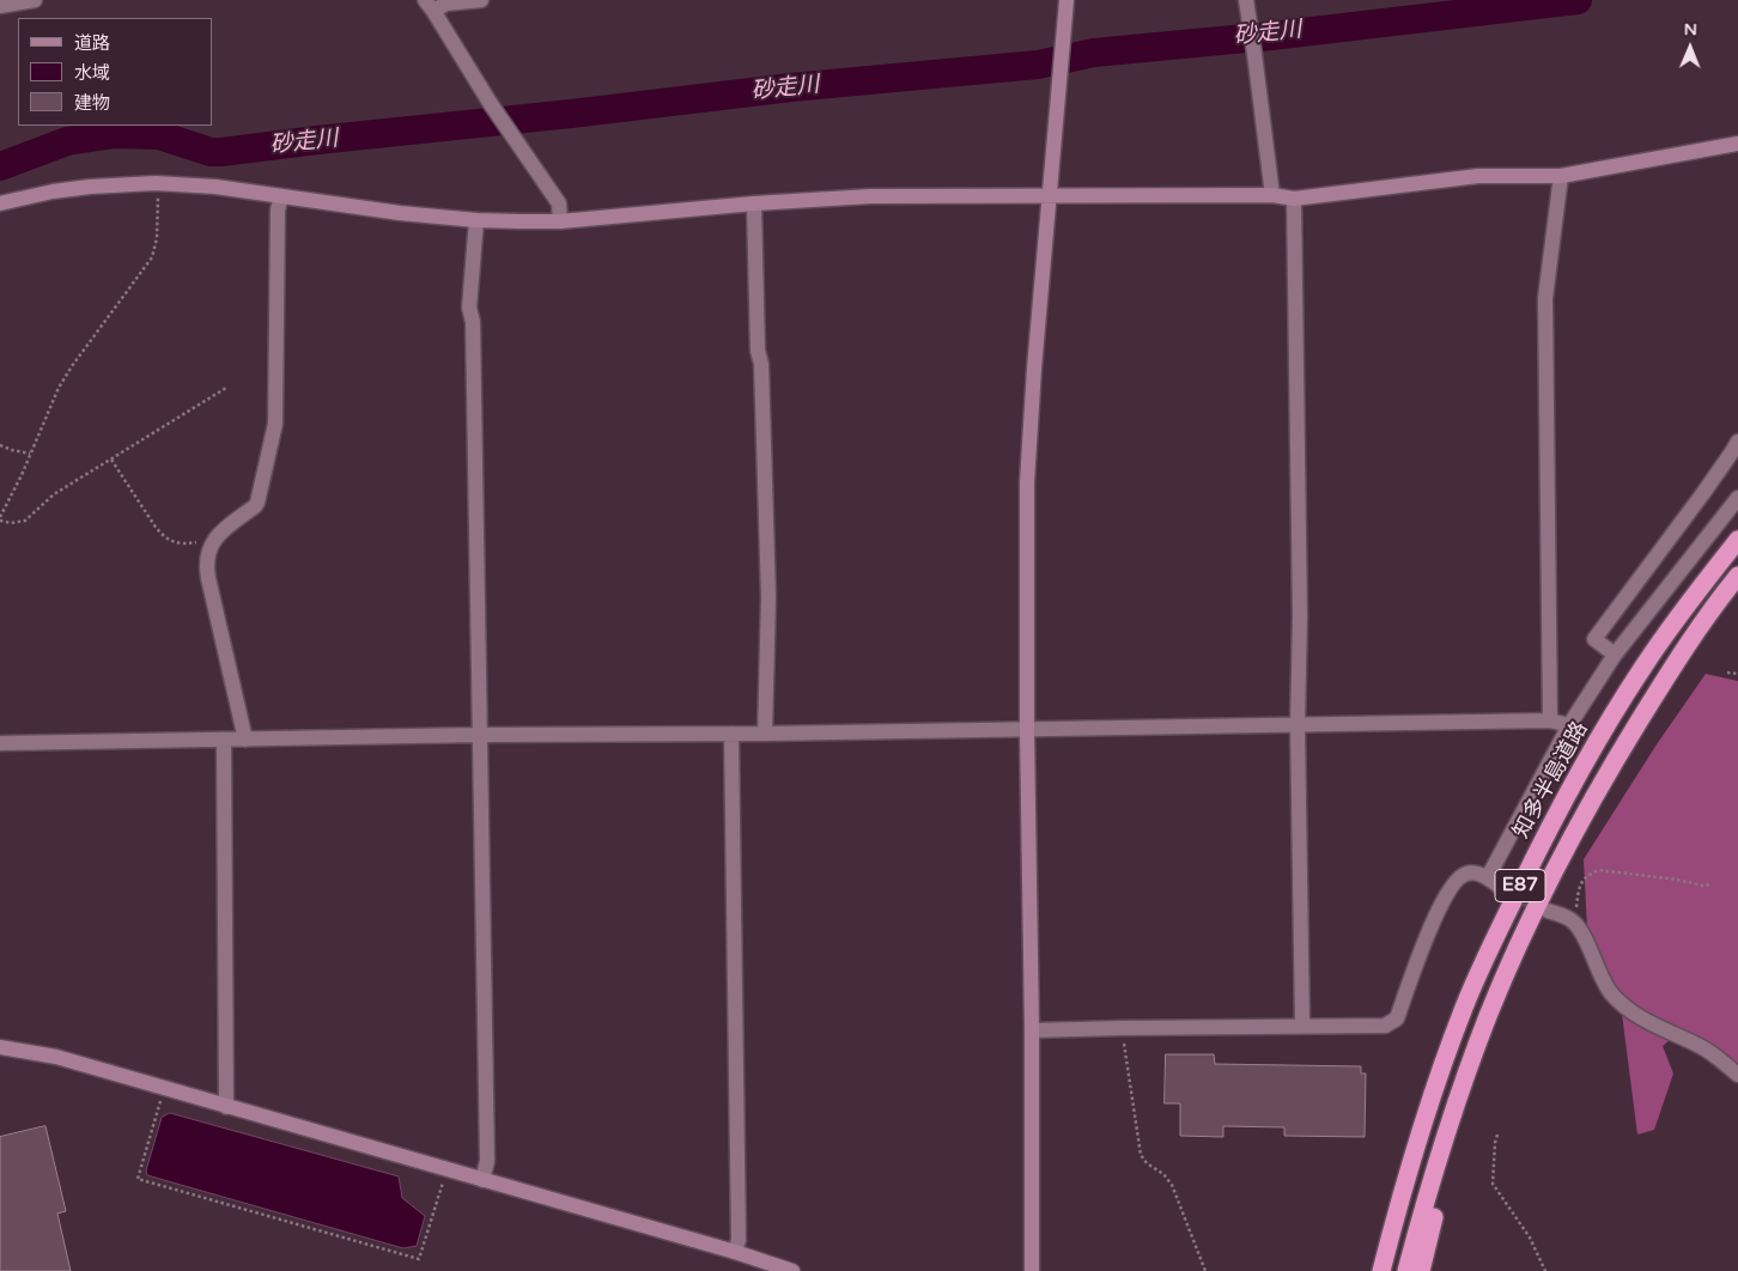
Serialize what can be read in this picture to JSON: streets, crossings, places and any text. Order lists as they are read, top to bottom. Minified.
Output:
{"streets":{"highway":["知多半島道路","E87"]},"water":["砂走川"],"legend":["道路","水域","建物"],"north":"top"}
